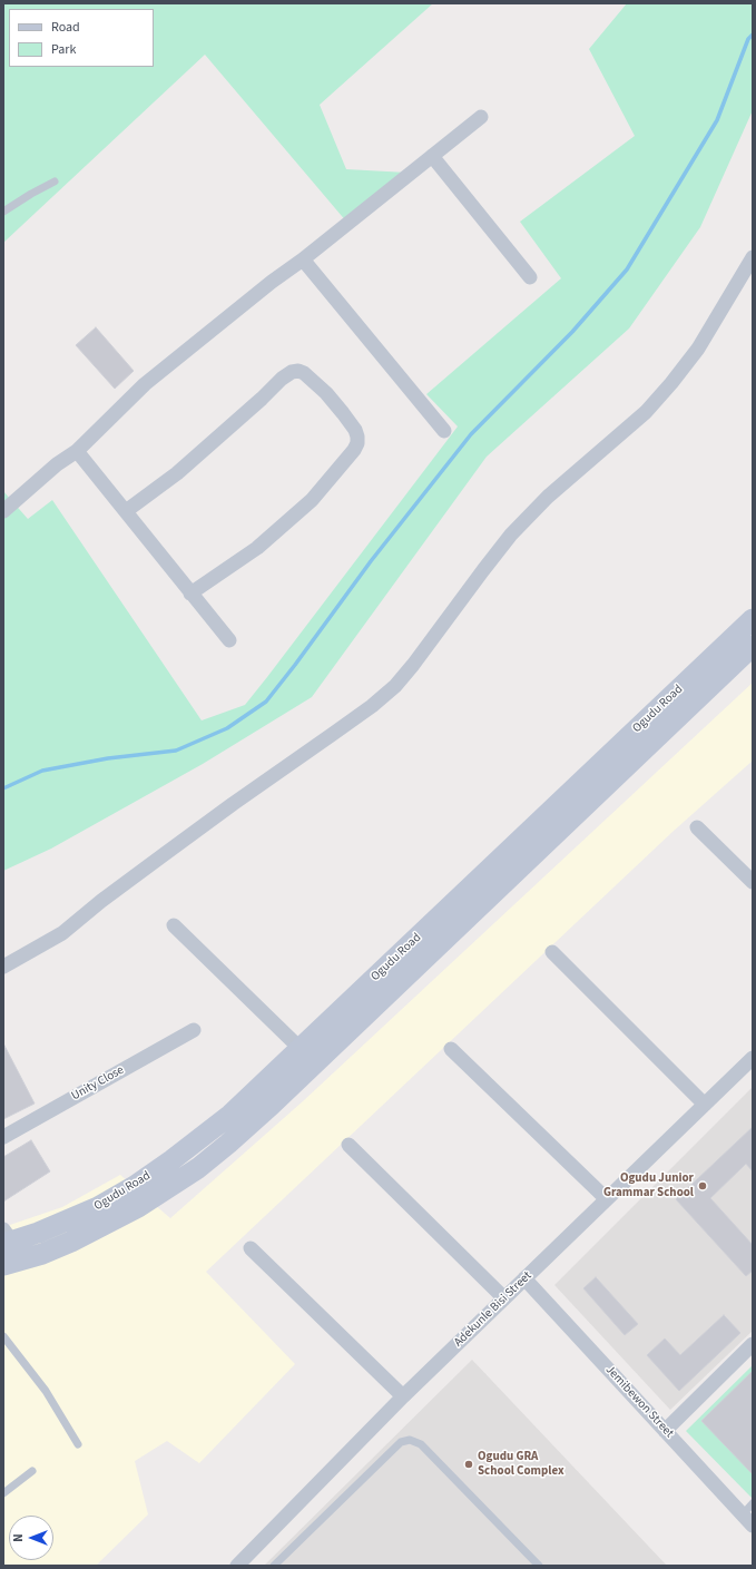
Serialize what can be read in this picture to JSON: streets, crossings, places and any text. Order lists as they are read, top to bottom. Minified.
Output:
{"streets":{"main road":["Ogudu Road"],"street":["Unity Close","Adekunle Bisi Street","Jemibewon Street"]},"crossings":[["Adekunle Bisi Street","Jemibewon Street"]],"places":["Ogudu Junior Grammar School","Ogudu GRA School Complex"],"legend":["Road","Park"],"north":"left"}
